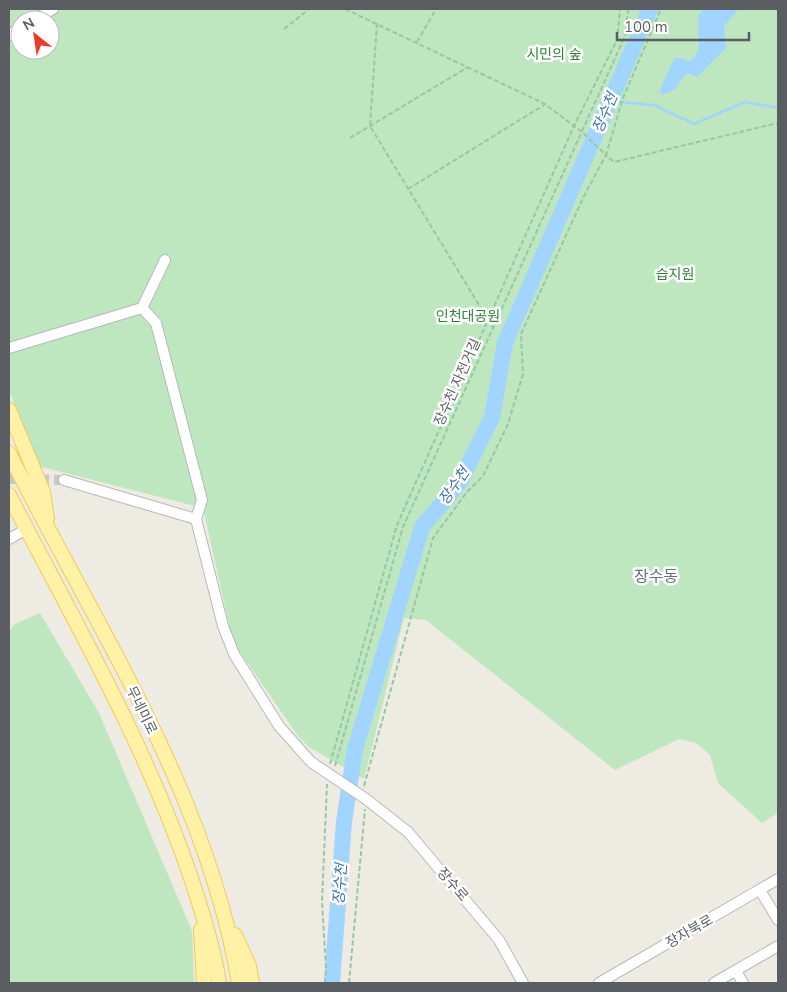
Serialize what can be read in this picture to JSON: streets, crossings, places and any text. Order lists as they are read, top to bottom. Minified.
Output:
{"streets":{"main road":["무네미로"],"street":["장수로","장자북로"],"path":["장수천 자전거길"]},"crossings":[["장수천 자전거길","장수로"]],"districts":["장수동"],"water":["장수천"],"parks":["시민의 숲","습지원","인천대공원"],"scale_bar":"100 m","north":"top left"}
